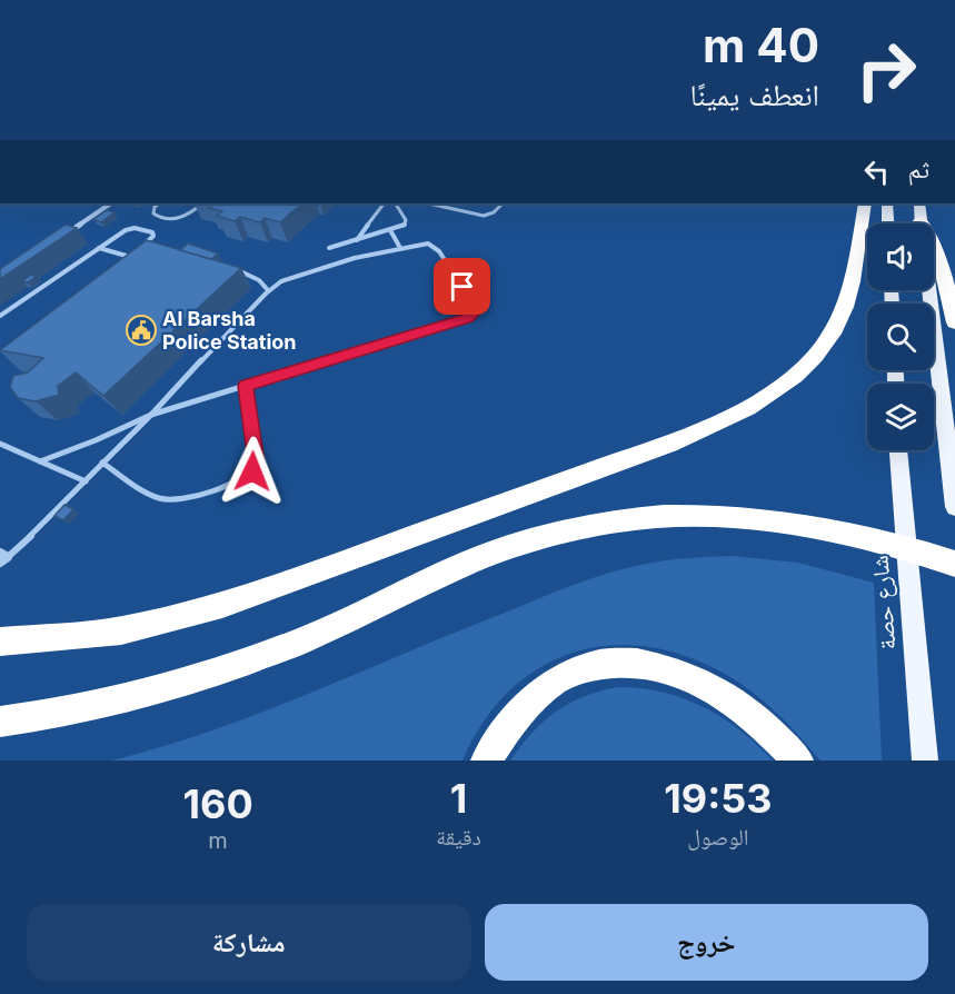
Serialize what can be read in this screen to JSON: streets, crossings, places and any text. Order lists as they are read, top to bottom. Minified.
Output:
{"streets":{"main road":["شارع حصة"]},"places":{"public building":["Al Barsha Police Station"]},"page":{"turn":["40 m","انعطف يمينًا"],"then":"ثم","eta":["19:53","الوصول","1","دقيقة","160","m"],"buttons":["خروج","مشاركة"]}}
